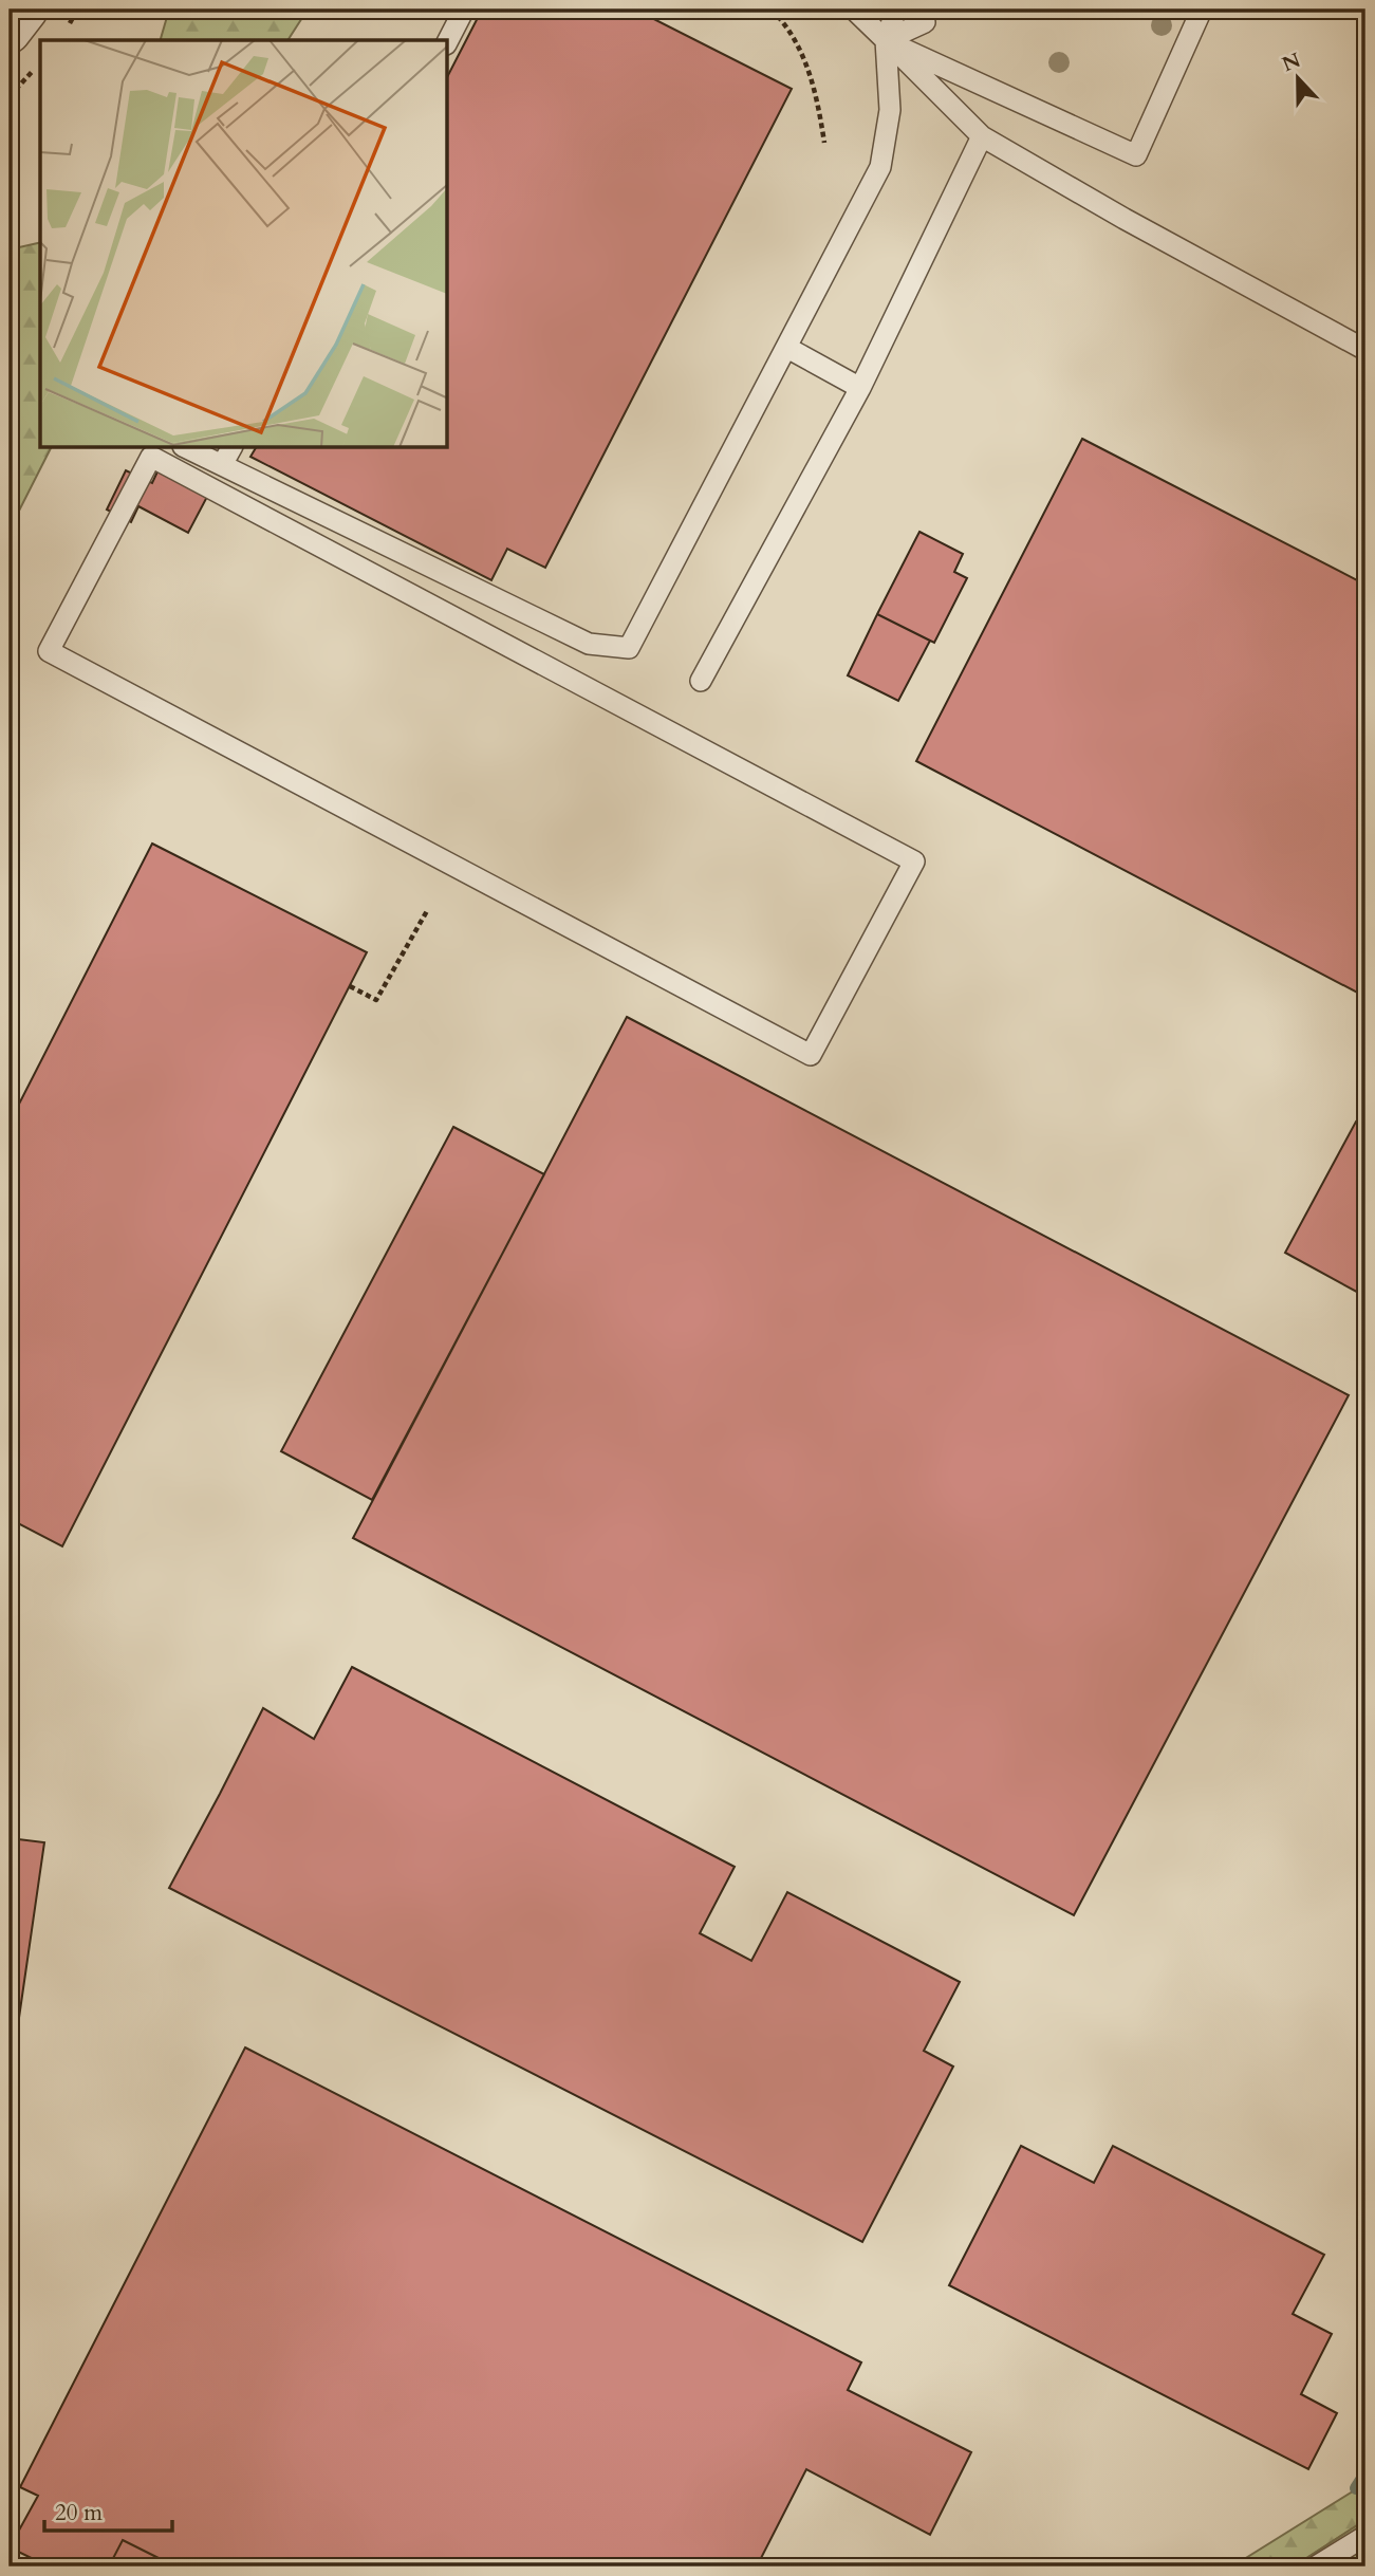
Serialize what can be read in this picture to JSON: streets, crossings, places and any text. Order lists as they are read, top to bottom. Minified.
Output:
{"scale_bar":"20 m","north":"top"}
